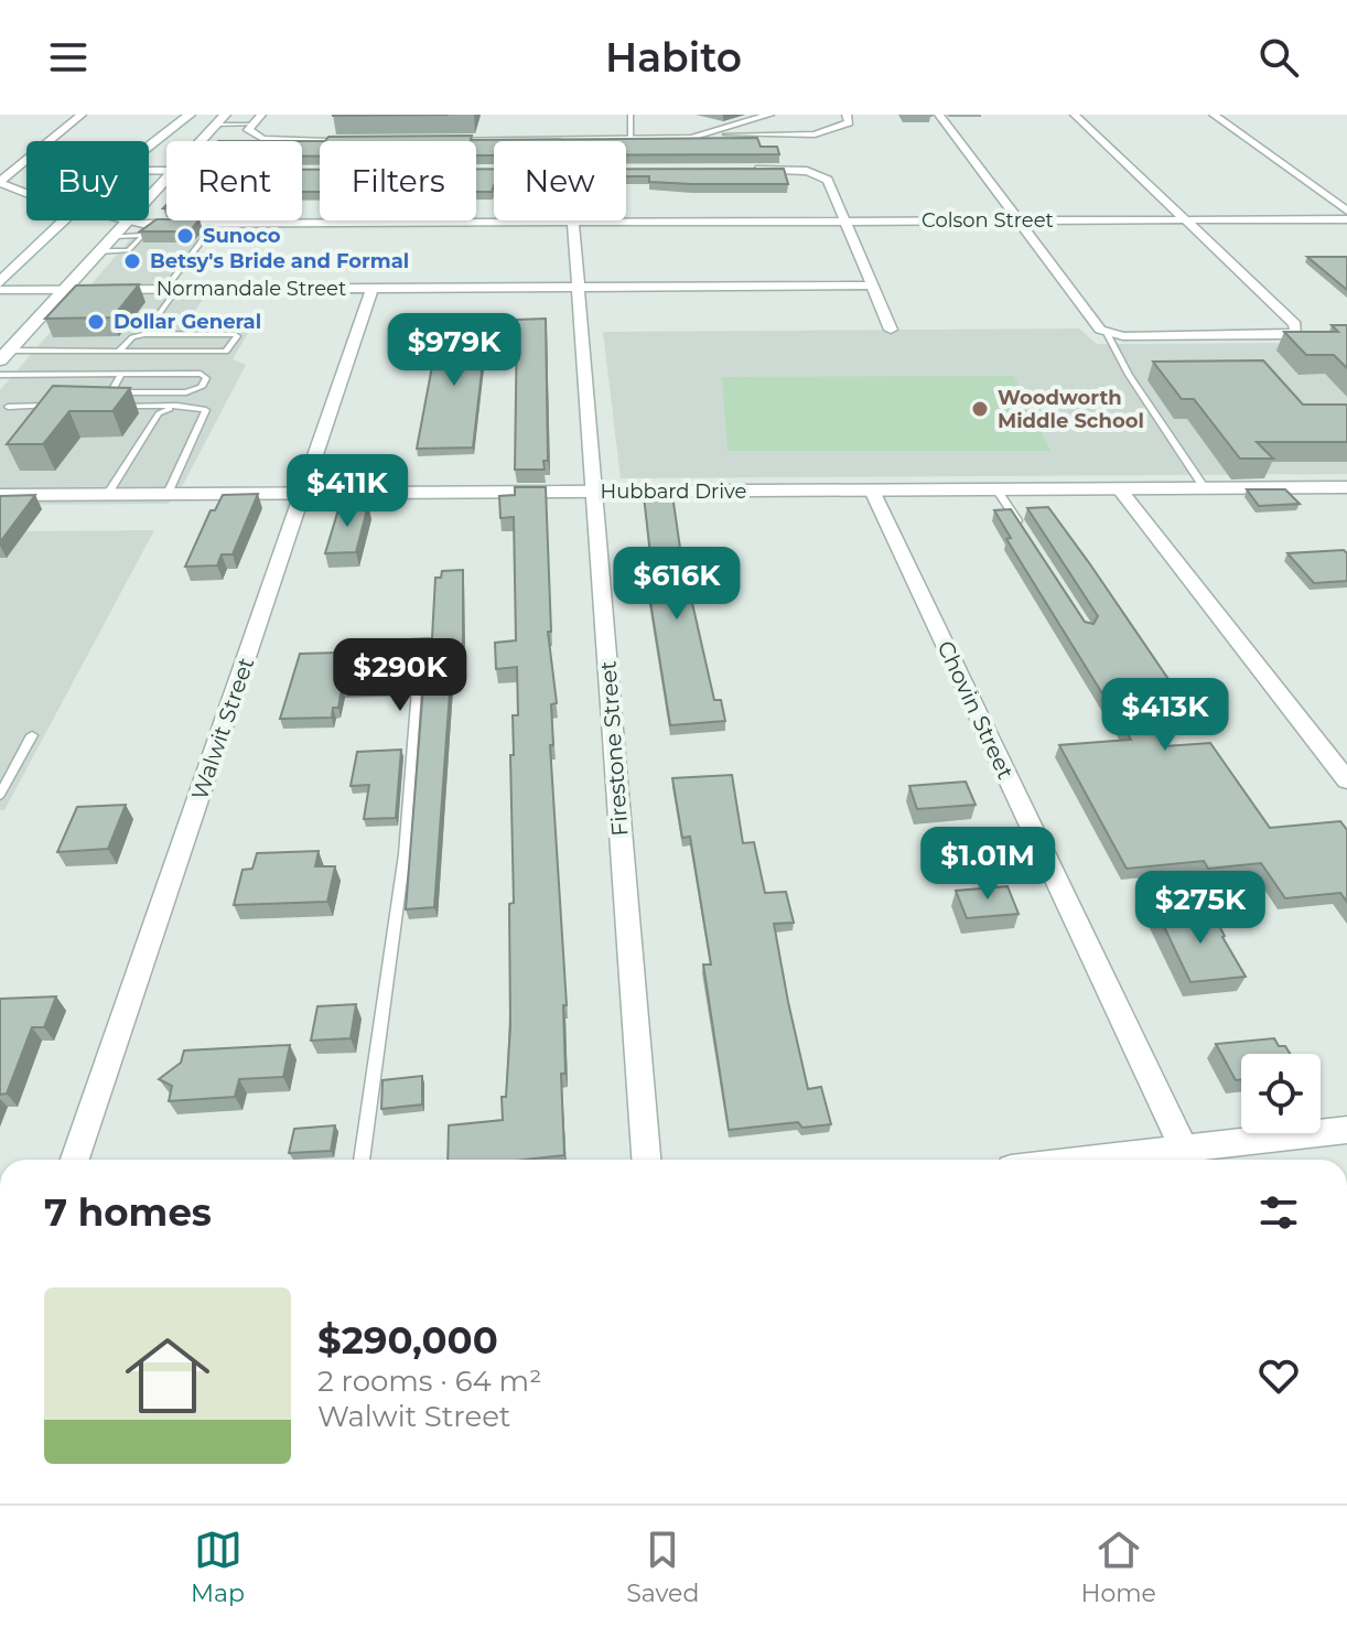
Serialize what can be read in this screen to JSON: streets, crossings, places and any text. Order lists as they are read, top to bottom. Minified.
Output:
{"streets":{"main road":["Hubbard Drive"],"street":["Colson Street","Normandale Street","Chovin Street","Walwit Street","Firestone Street"]},"crossings":[["Colson Street","Firestone Street"],["Normandale Street","Walwit Street"],["Normandale Street","Firestone Street"],["Hubbard Drive","Chovin Street"],["Hubbard Drive","Walwit Street"],["Hubbard Drive","Firestone Street"]],"places":["Sunoco","Betsy's Bride and Formal","Dollar General","Woodworth Middle School"],"page":{"header":"Habito","chip":["Buy","Rent","Filters","New"],"price":["$979K","$411K","$616K","$290K","$413K","$1.01M","$275K"],"heading":"7 homes","list":[{"name":"$290,000","note":"2 rooms · 64 m² · Walwit Street"}],"tabs":["Map","Saved","Home"]}}
